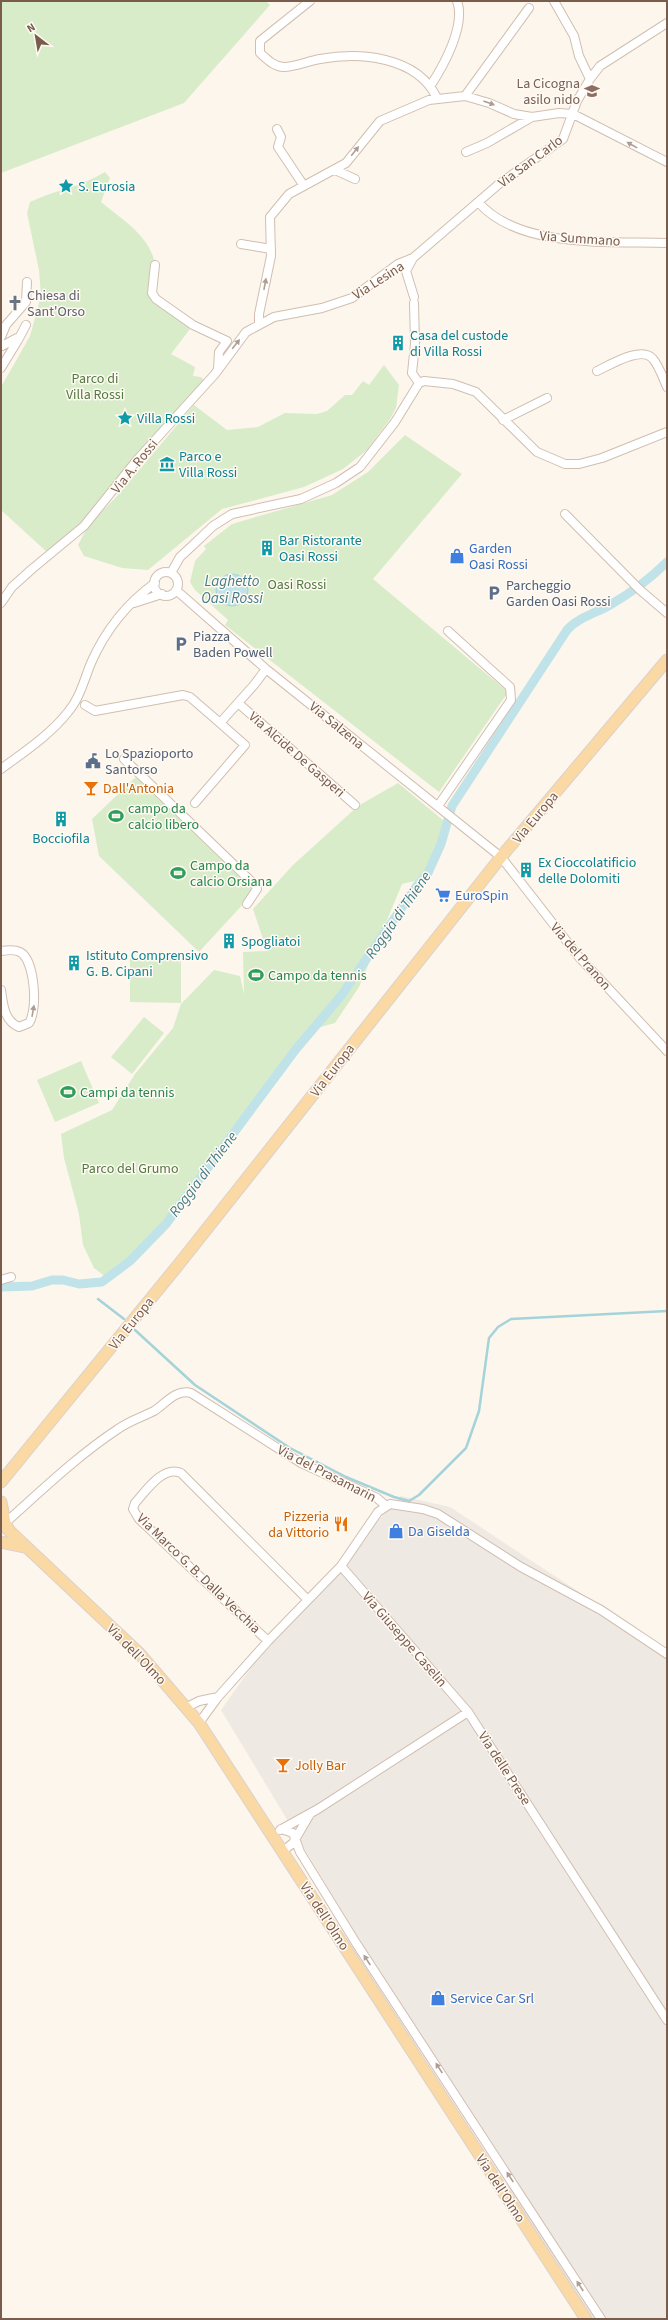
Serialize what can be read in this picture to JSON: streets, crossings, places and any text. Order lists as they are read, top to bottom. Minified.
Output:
{"streets":{"main road":["Via Europa","Via dell'Olmo"],"street":["Via San Carlo","Via Summano","Via Lesina","Via A. Rossi","Via Salzena","Via Alcide De Gasperi","Via del Pranon","Via del Prasamarin","Via Marco G. B. Dalla Vecchia","Via Giuseppe Caselin","Via delle Prese"]},"crossings":[["Via San Carlo","Via Summano"],["Via San Carlo","Via Lesina"],["Via San Carlo","Via A. Rossi"],["Via Summano","Via Lesina"],["Via Lesina","Via A. Rossi"],["Via Salzena","Via Europa"],["Via Salzena","Via del Pranon"],["Via Europa","Via del Pranon"],["Via del Prasamarin","Via dell'Olmo"],["Via Giuseppe Caselin","Via delle Prese"]],"water":["Laghetto Oasi Rossi","Roggia di Thiene"],"parks":["Parco di Villa Rossi","Oasi Rossi","Parco del Grumo"],"places":{"school or university":["La Cicogna asilo nido"],"place":["S. Eurosia","Villa Rossi"],"church":["Chiesa di Sant'Orso"],"building":["Casa del custode di Villa Rossi","Bar Ristorante Oasi Rossi","Bocciofila","Ex Cioccolatificio delle Dolomiti","Spogliatoi","Istituto Comprensivo G. B. Cipani"],"museum":["Parco e Villa Rossi"],"shop":["Garden Oasi Rossi","Da Giselda","Service Car Srl"],"parking":["Parcheggio Garden Oasi Rossi","Piazza Baden Powell"],"public building":["Lo Spazioporto Santorso"],"bar":["Dall'Antonia","Jolly Bar"],"sports":["campo da calcio libero","Campo da calcio Orsiana","Campo da tennis","Campi da tennis"],"supermarket":["EuroSpin"],"restaurant":["Pizzeria da Vittorio"]},"north":"top left"}
